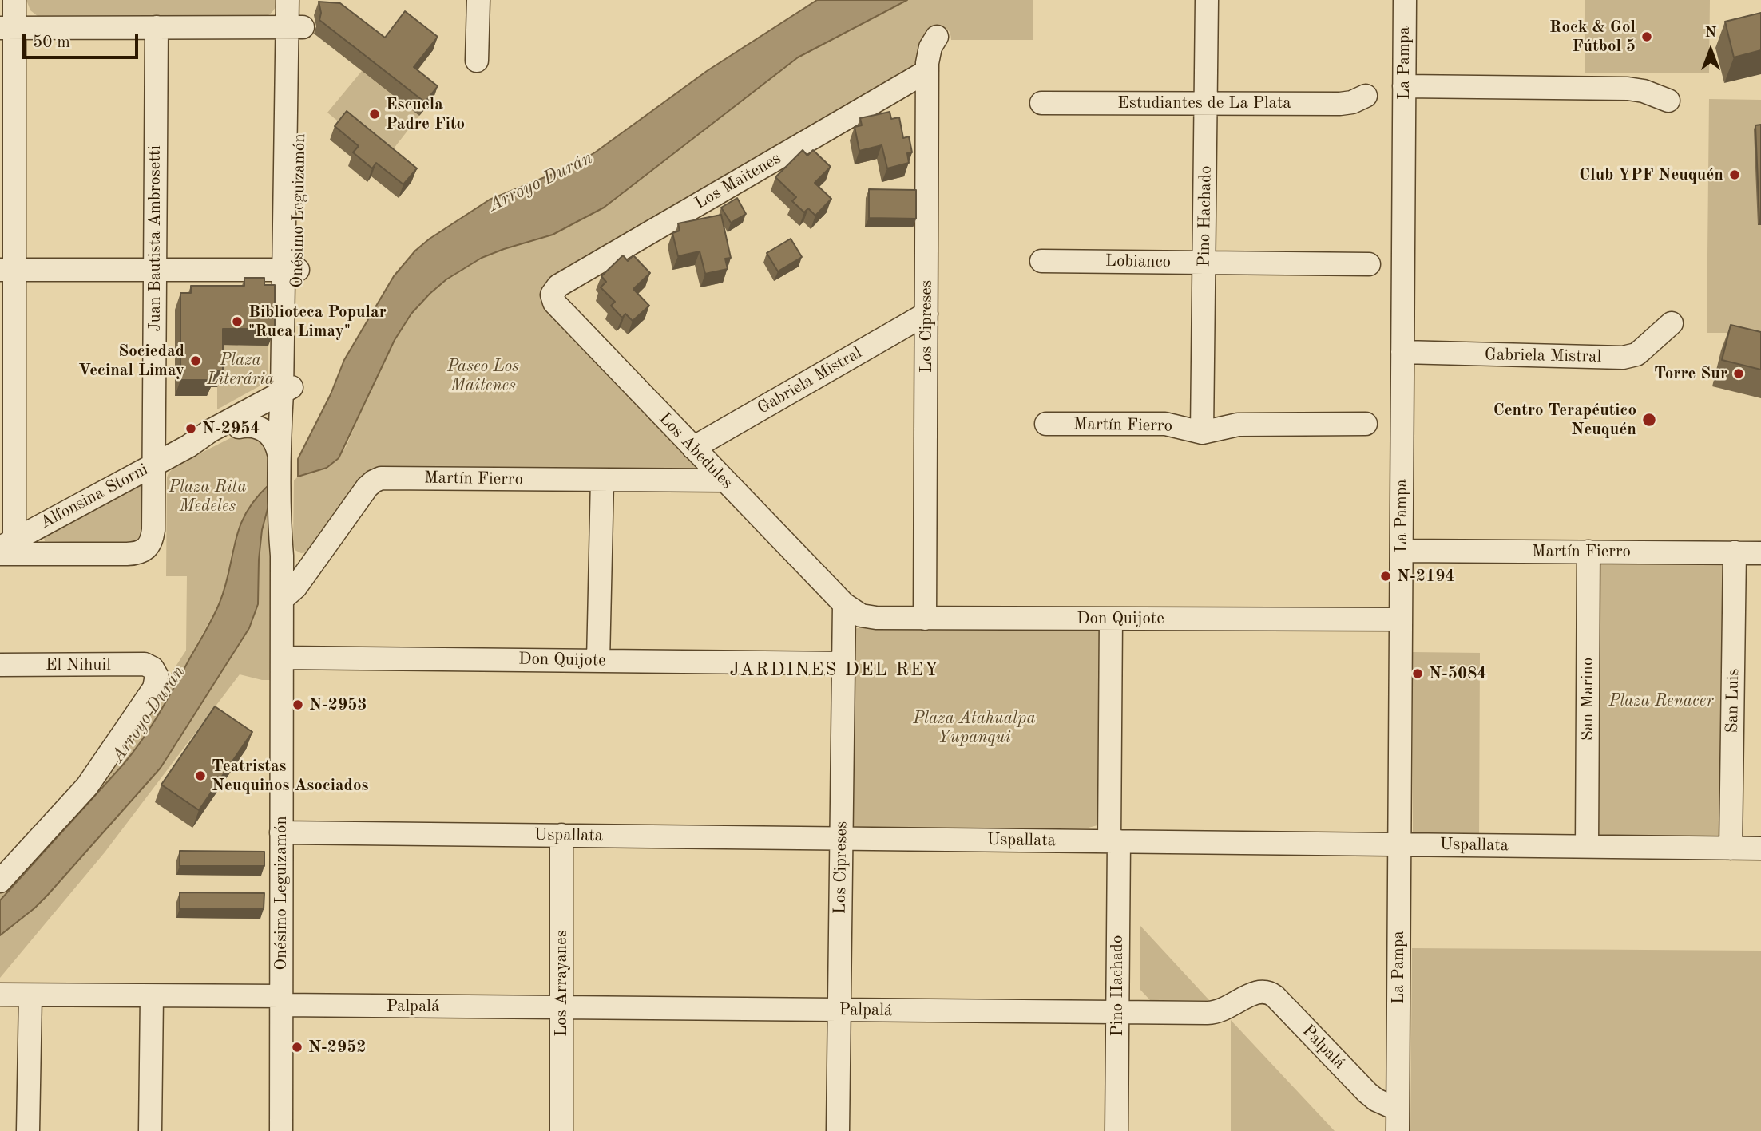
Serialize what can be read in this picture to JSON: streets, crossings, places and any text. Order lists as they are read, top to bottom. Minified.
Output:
{"streets":{"street":["La Pampa","Estudiantes de La Plata","Los Maitenes","Onésimo Leguizamón","Pino Hachado","Juan Bautista Ambrosetti","Lobianco","Los Cipreses","Gabriela Mistral","Martín Fierro","Los Abedules","Alfonsina Storni","Don Quijote","El Nihuil","San Marino","San Luis","Uspallata","Los Arrayanes","Palpalá"]},"crossings":[["La Pampa","Gabriela Mistral"],["La Pampa","Martín Fierro"],["La Pampa","Don Quijote"],["La Pampa","Uspallata"],["La Pampa","Palpalá"],["Estudiantes de La Plata","Pino Hachado"],["Los Maitenes","Los Cipreses"],["Los Maitenes","Los Abedules"],["Onésimo Leguizamón","Martín Fierro"],["Onésimo Leguizamón","Alfonsina Storni"],["Onésimo Leguizamón","Don Quijote"],["Onésimo Leguizamón","Uspallata"],["Onésimo Leguizamón","Palpalá"],["Pino Hachado","Lobianco"],["Pino Hachado","Martín Fierro"],["Pino Hachado","Don Quijote"],["Pino Hachado","Uspallata"],["Pino Hachado","Palpalá"],["Juan Bautista Ambrosetti","Alfonsina Storni"],["Los Cipreses","Gabriela Mistral"],["Los Cipreses","Los Abedules"],["Los Cipreses","Don Quijote"],["Los Cipreses","Uspallata"],["Los Cipreses","Palpalá"],["Gabriela Mistral","Los Abedules"],["Martín Fierro","Los Abedules"],["Martín Fierro","San Marino"],["Martín Fierro","San Luis"],["Los Abedules","Don Quijote"],["San Marino","Uspallata"],["San Luis","Uspallata"],["Uspallata","Los Arrayanes"],["Los Arrayanes","Palpalá"]],"districts":["JARDINES DEL REY"],"water":["Arroyo Durán"],"parks":["Plaza Literária","Paseo Los Maitenes","Plaza Rita Medeles","Plaza Renacer","Plaza Atahualpa Yupanqui"],"places":["Rock & Gol Fútbol 5","Escuela Padre Fito","Club YPF Neuquén","Biblioteca Popular \"Ruca Limay\"","Sociedad Vecinal Limay","Torre Sur","Centro Terapéutico Neuquén","N-2954","N-2194","N-5084","N-2953","Teatristas Neuquinos Asociados","N-2952"],"scale_bar":"50 m","north":"top"}
